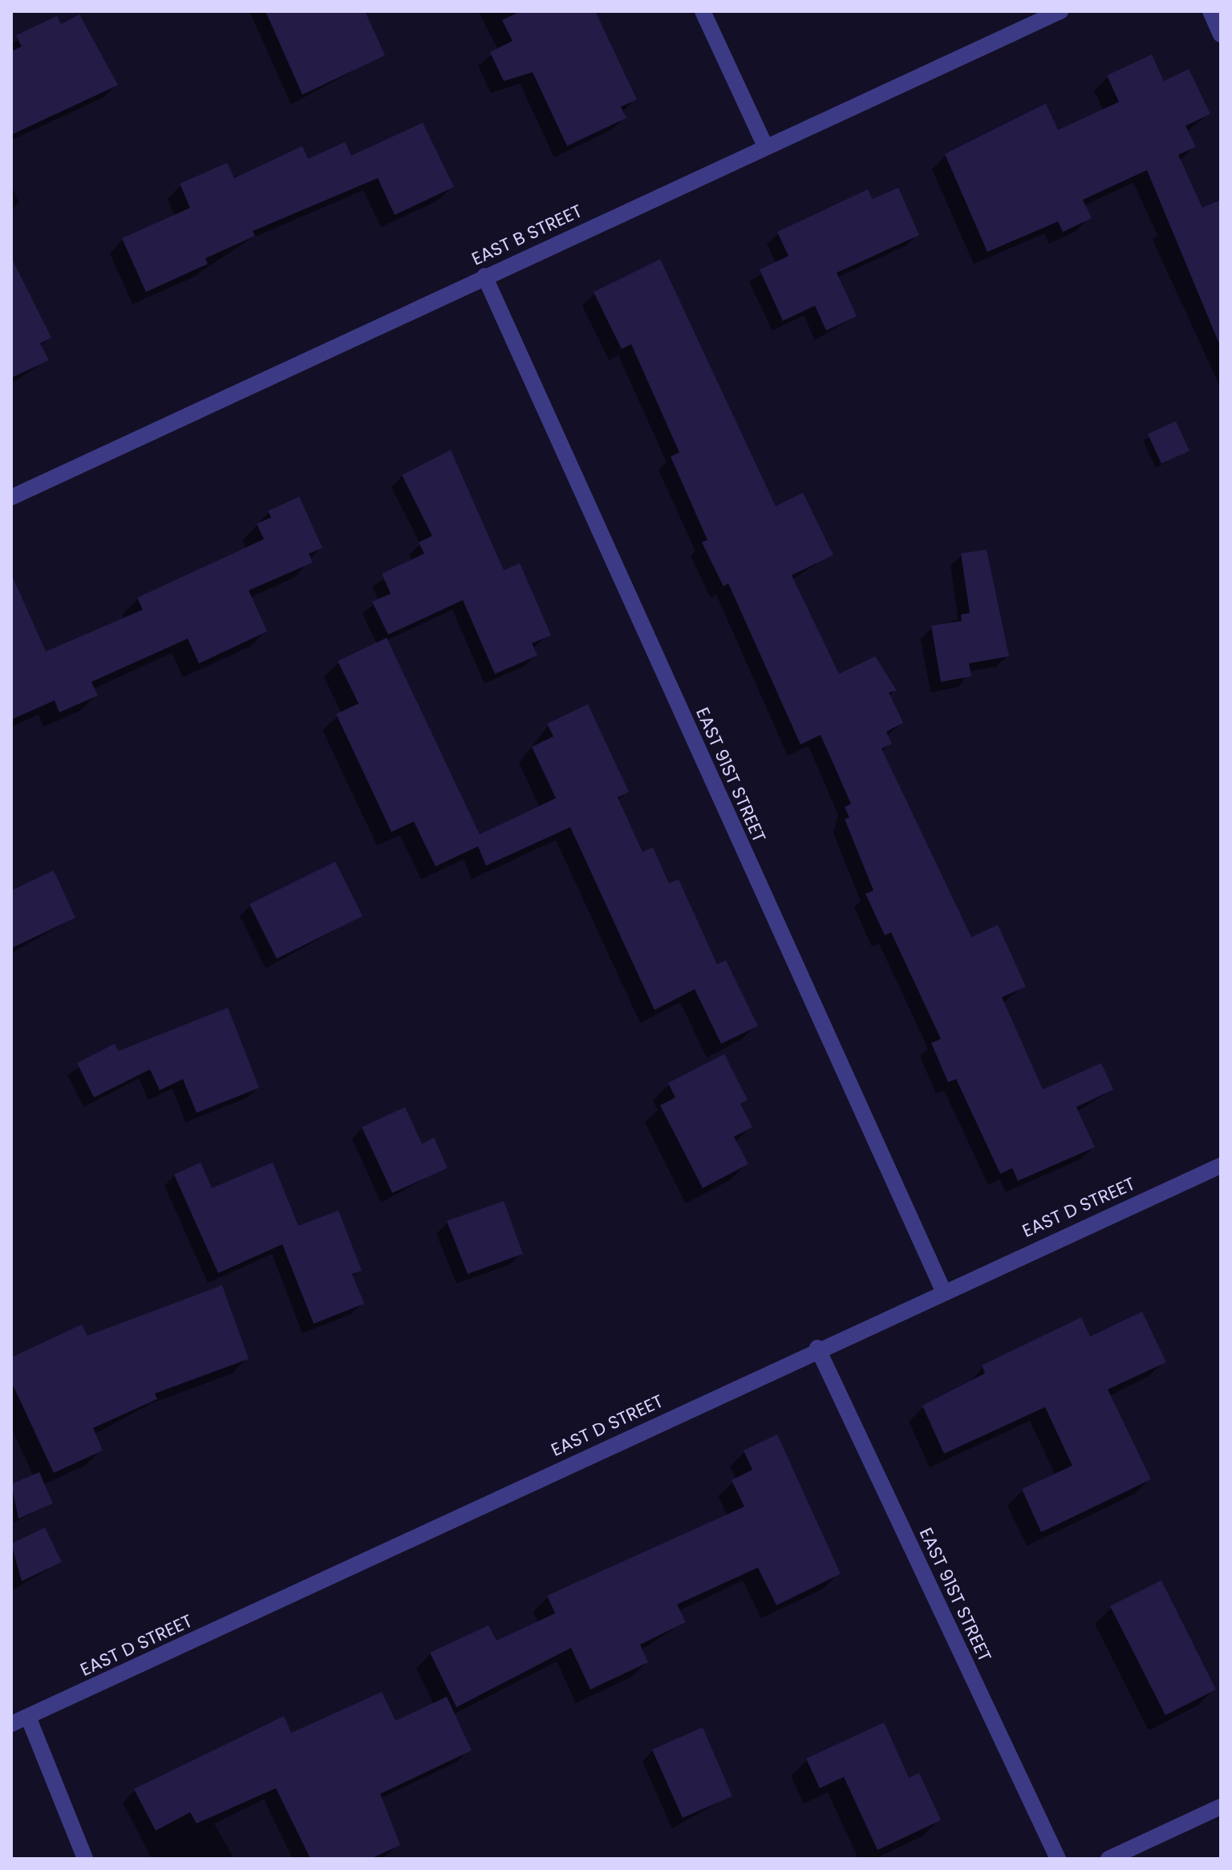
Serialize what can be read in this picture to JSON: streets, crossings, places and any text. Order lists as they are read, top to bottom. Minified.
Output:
{"streets":{"street":["EAST B STREET","EAST 91ST STREET","EAST D STREET"]},"crossings":[["EAST B STREET","EAST 91ST STREET"],["EAST 91ST STREET","EAST D STREET"]]}
